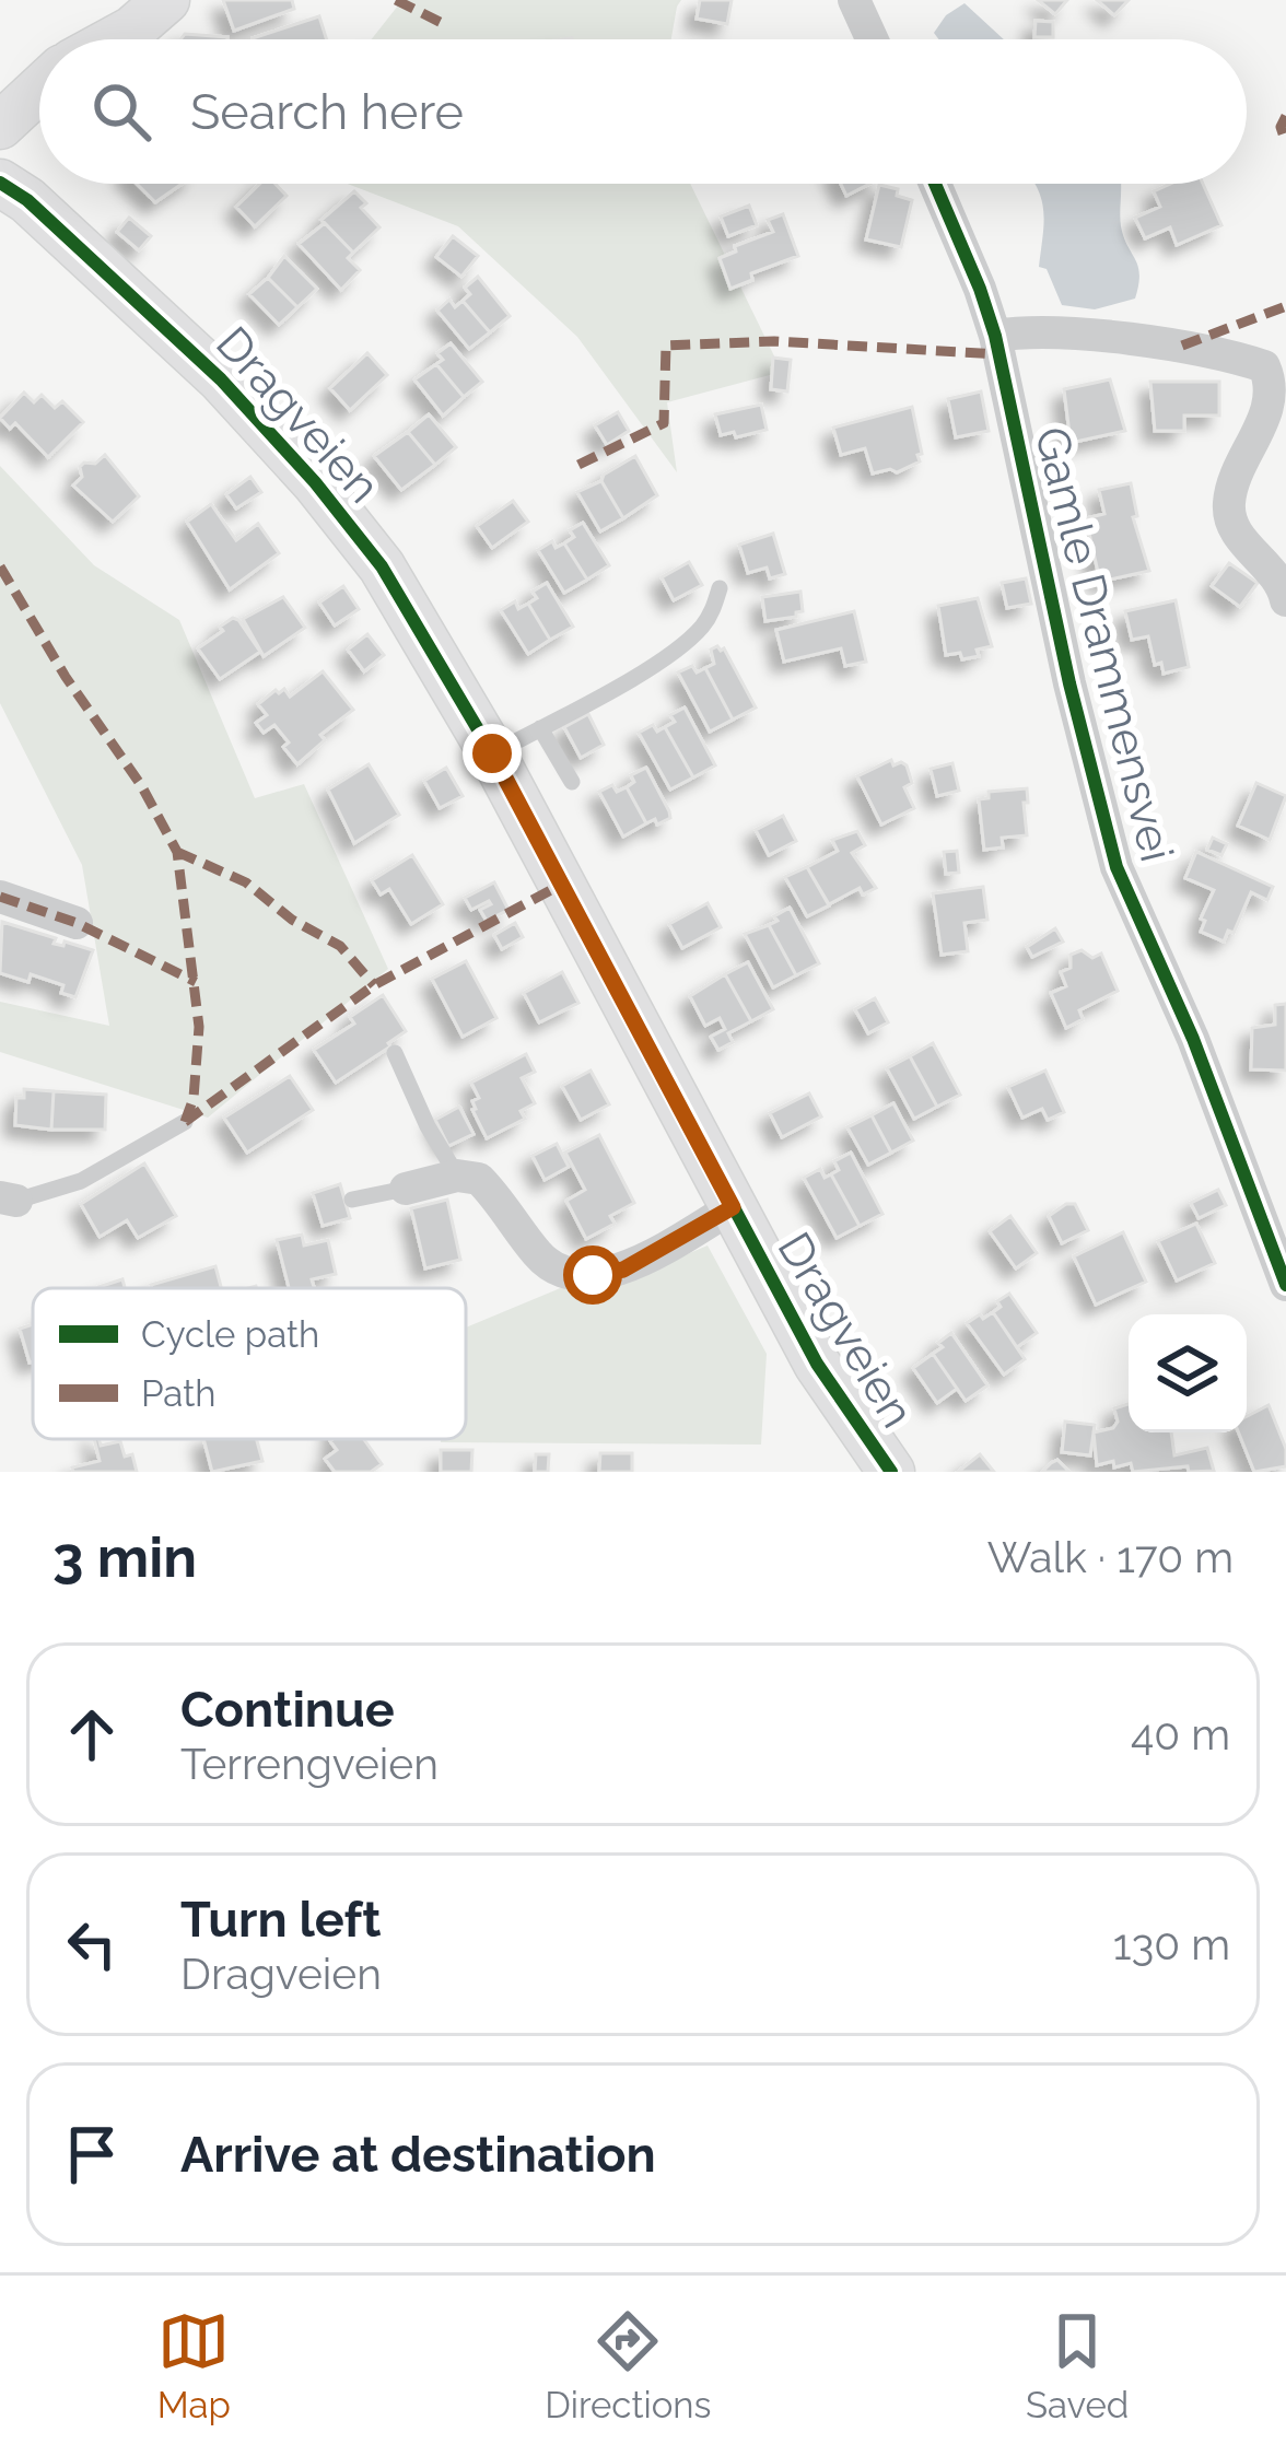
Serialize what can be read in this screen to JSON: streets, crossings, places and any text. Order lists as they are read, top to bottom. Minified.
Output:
{"streets":{"main road":["Dragveien"],"street":["Gamle Drammensvei"]},"legend":["Cycle path","Path"],"page":{"search":"Search here","heading":["3 min","Walk · 170 m"],"list":[["Continue","Terrengveien","40 m"],["Turn left","Dragveien","130 m"],"Arrive at destination"],"nav":["Map","Directions","Saved"]}}
